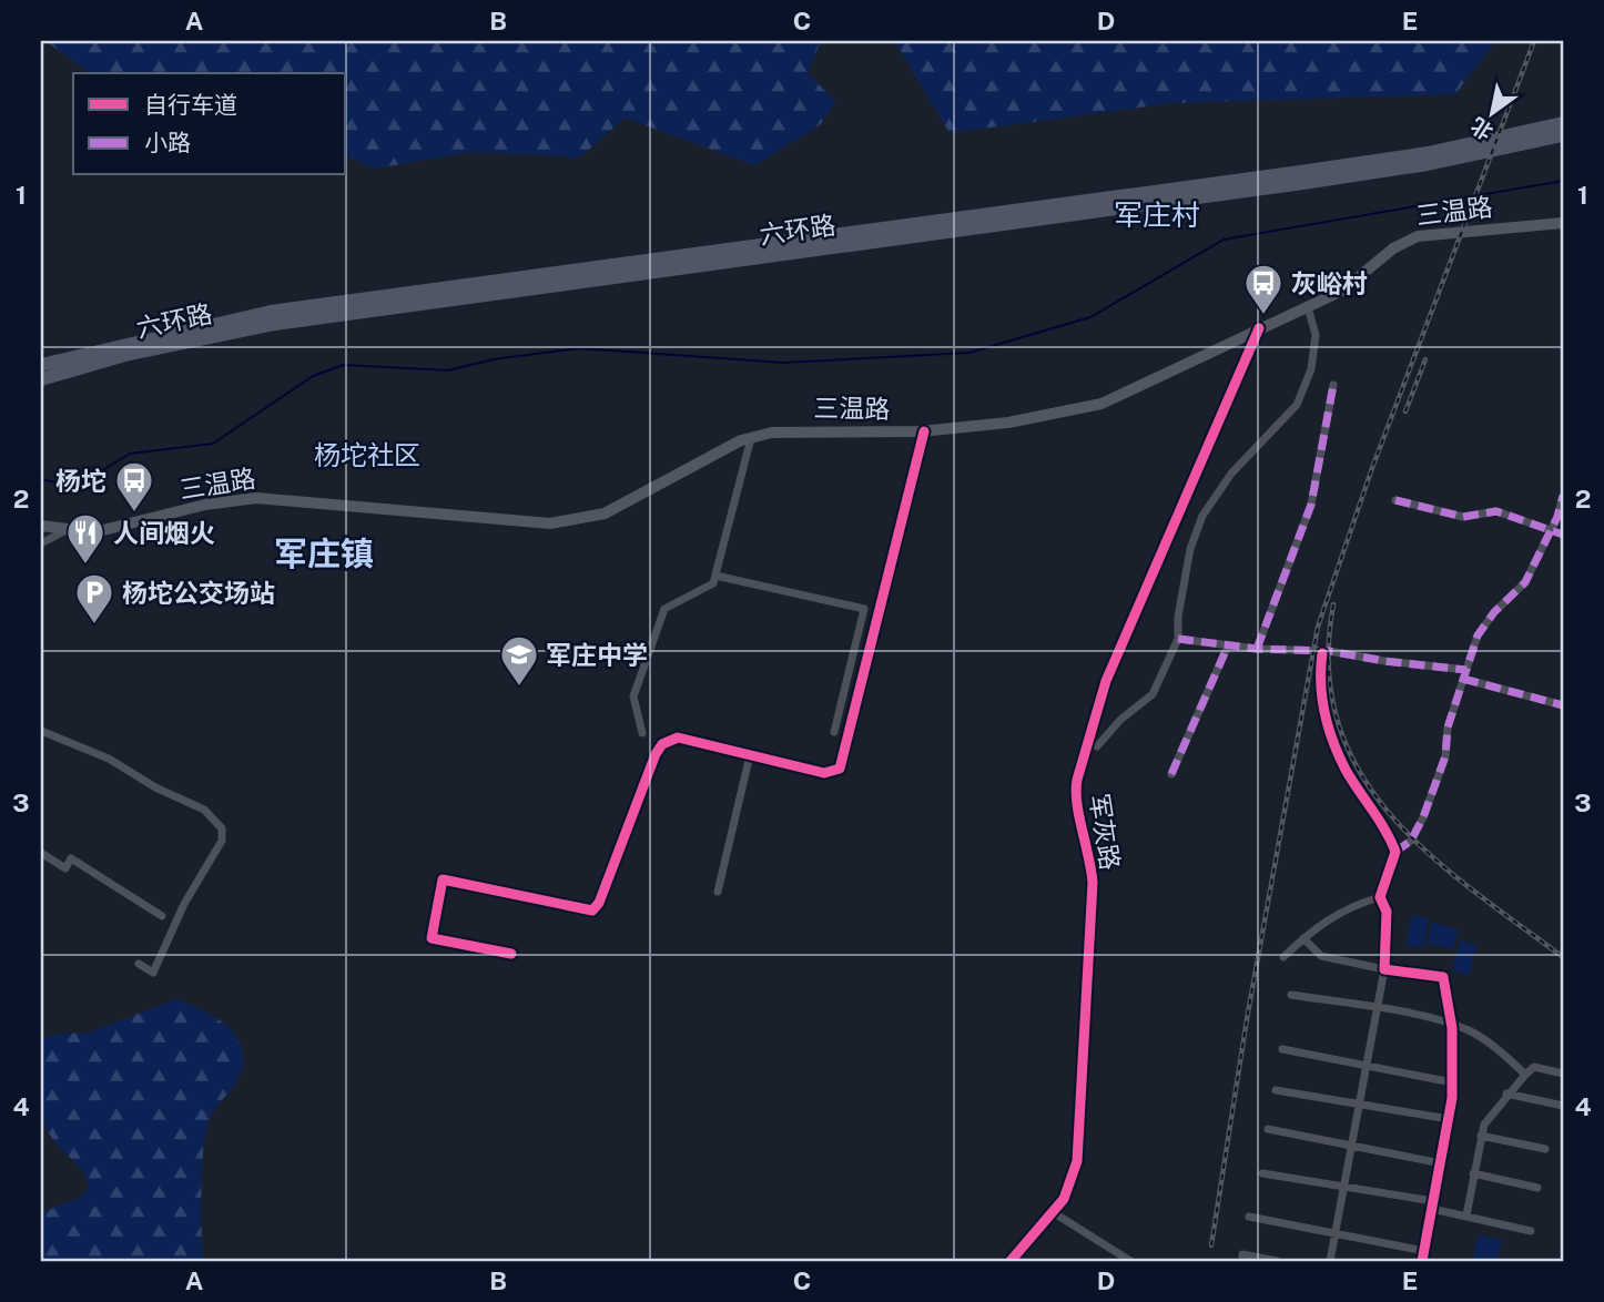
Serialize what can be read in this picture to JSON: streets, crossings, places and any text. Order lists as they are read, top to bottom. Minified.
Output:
{"streets":{"highway":["六环路"],"main road":["三温路"],"street":["军灰路"]},"crossings":[["三温路","军灰路"]],"districts":["军庄村","杨坨社区","军庄镇"],"places":{"bus stop":["灰峪村","杨坨"],"restaurant":["人间烟火"],"parking":["杨坨公交场站"],"school or university":["军庄中学"]},"legend":["自行车道","小路"],"north":"bottom left","grid":{"columns":["A","B","C","D","E"],"rows":["1","2","3","4"]}}
